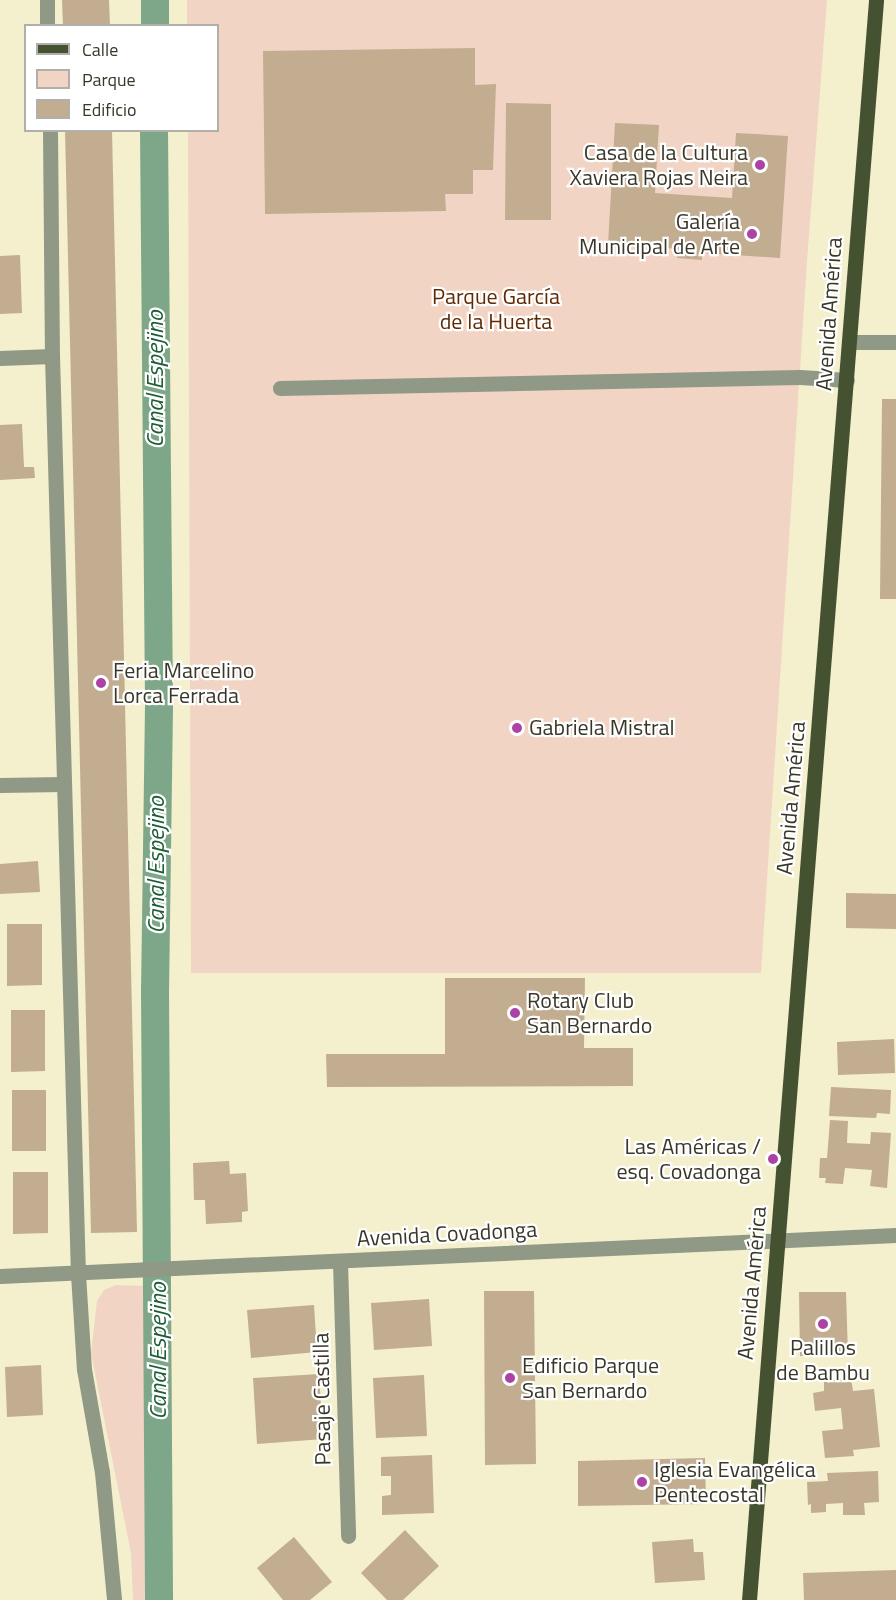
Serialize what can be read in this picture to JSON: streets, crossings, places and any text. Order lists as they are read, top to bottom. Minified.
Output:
{"streets":{"main road":["Avenida América"],"street":["Avenida Covadonga","Pasaje Castilla"]},"crossings":[["Avenida América","Avenida Covadonga"],["Avenida Covadonga","Pasaje Castilla"]],"water":["Canal Espejino"],"parks":["Parque García de la Huerta"],"places":["Casa de la Cultura Xaviera Rojas Neira","Galería Municipal de Arte","Feria Marcelino Lorca Ferrada","Gabriela Mistral","Rotary Club San Bernardo","Las Américas / esq. Covadonga","Palillos de Bambu","Edificio Parque San Bernardo","Iglesia Evangélica Pentecostal"],"legend":["Calle","Parque","Edificio"]}
